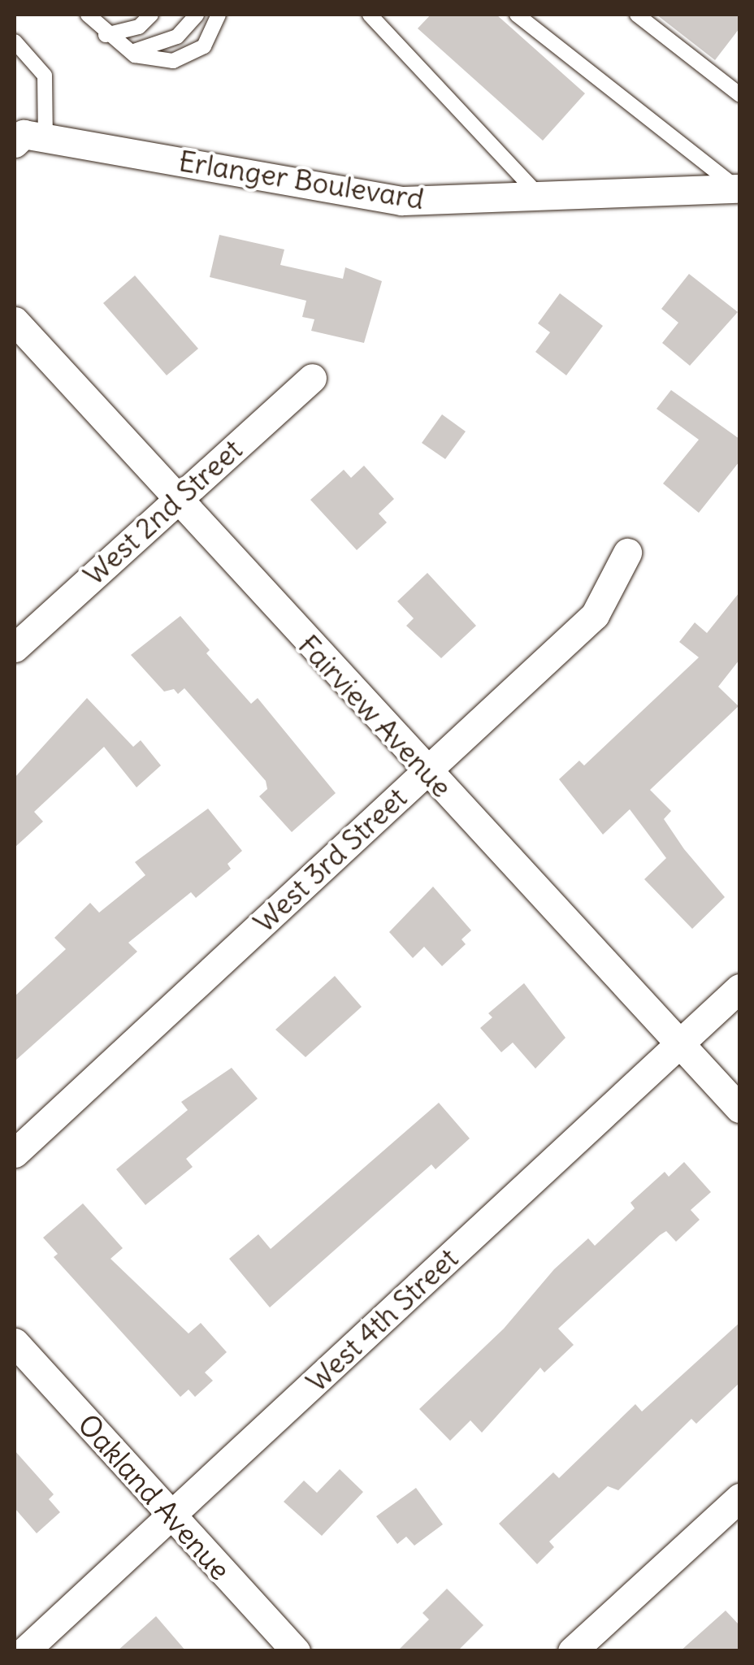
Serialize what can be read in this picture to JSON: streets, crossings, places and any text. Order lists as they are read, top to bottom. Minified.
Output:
{"streets":{"street":["Erlanger Boulevard","West 2nd Street","Fairview Avenue","West 3rd Street","West 4th Street","Oakland Avenue"]},"crossings":[["West 2nd Street","Fairview Avenue"],["Fairview Avenue","West 3rd Street"],["Fairview Avenue","West 4th Street"],["West 4th Street","Oakland Avenue"]]}
